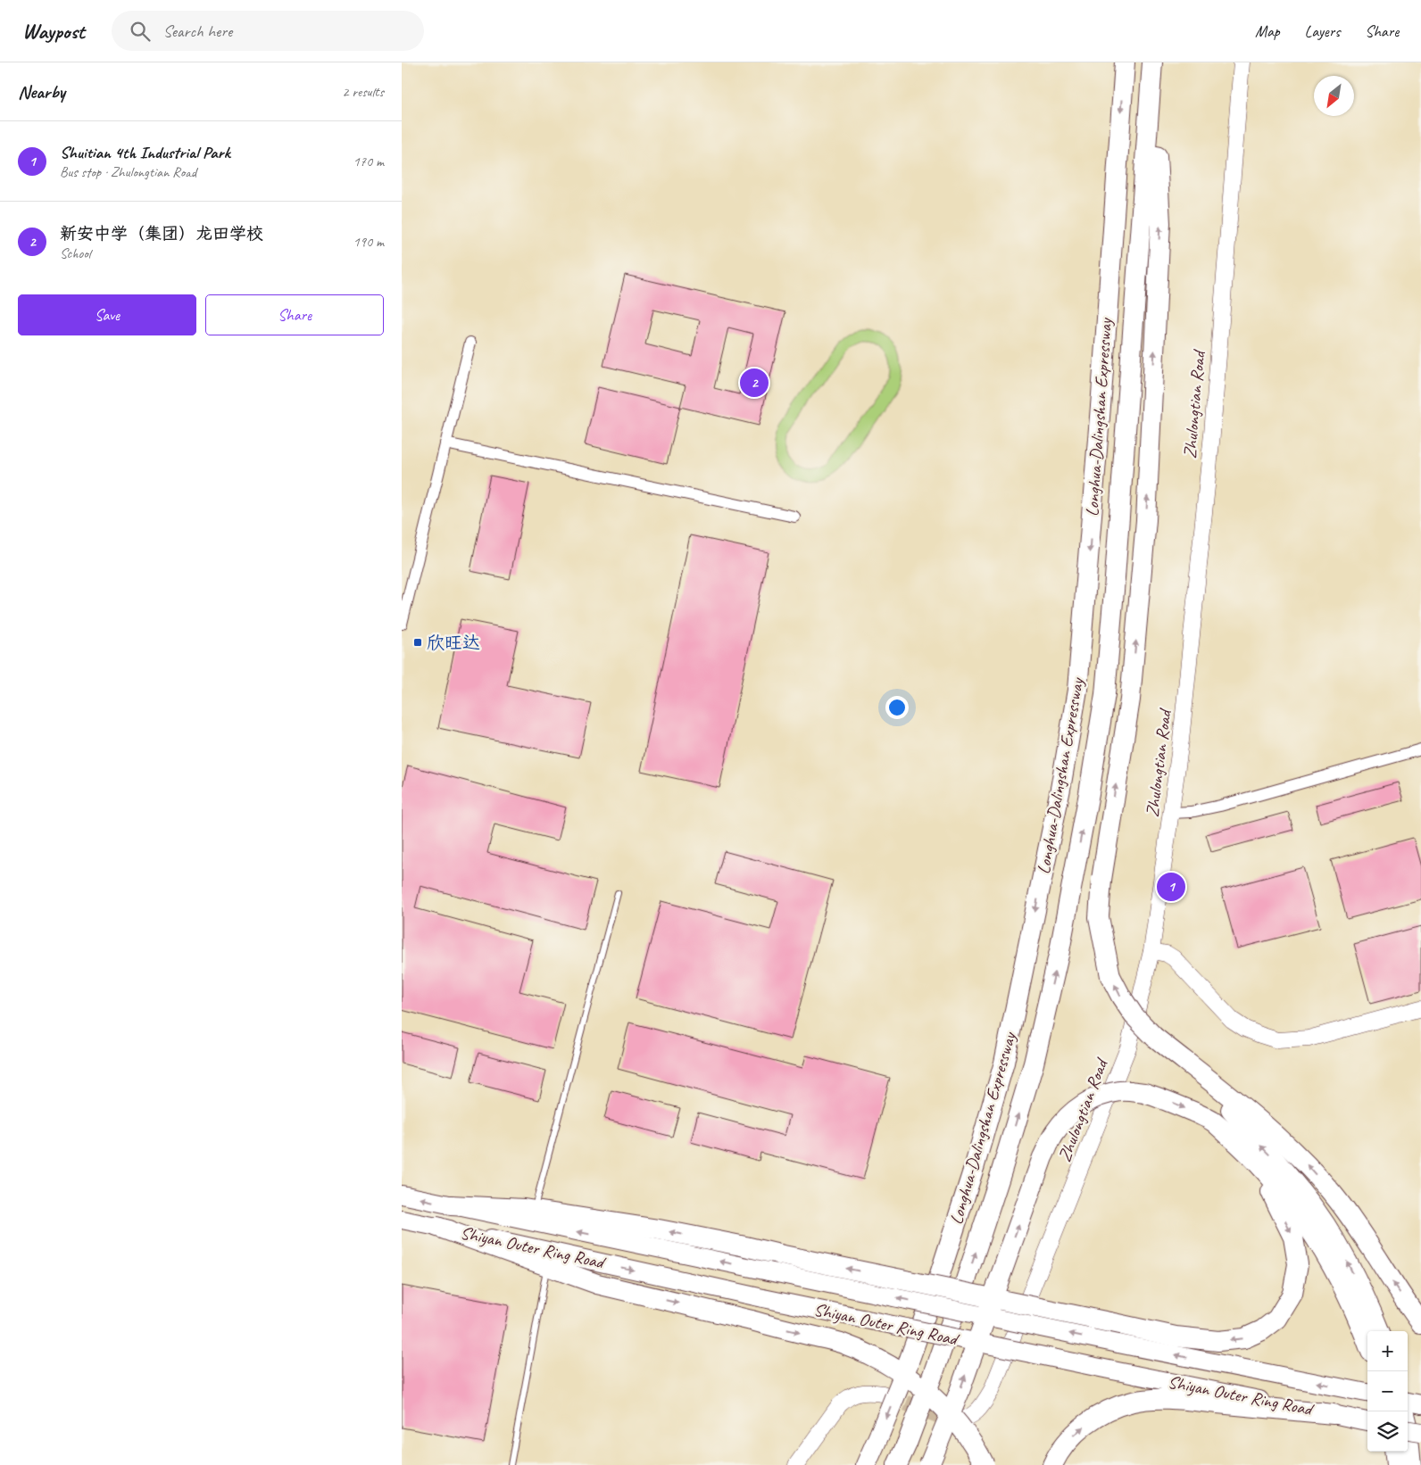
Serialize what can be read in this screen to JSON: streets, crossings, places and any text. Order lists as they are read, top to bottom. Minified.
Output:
{"streets":{"highway":["Longhua-Dalingshan Expressway"],"main road":["Shiyan Outer Ring Road"],"street":["Zhulongtian Road"]},"places":{"transit":["欣旺达"]},"north":"bottom left","page":{"header":"Waypost","search":"Search here","nav":["Map","Layers","Share"],"heading":["Nearby","2 results"],"list":[{"mark":"1","name":"Shuitian 4th Industrial Park","note":"Bus stop · Zhulongtian Road","value":"170 m"},{"mark":"2","name":"新安中学（集团）龙田学校","note":"School","value":"190 m"}],"buttons":["Save","Share"],"pins":["2","1"],"map_buttons":["+","−"]}}
